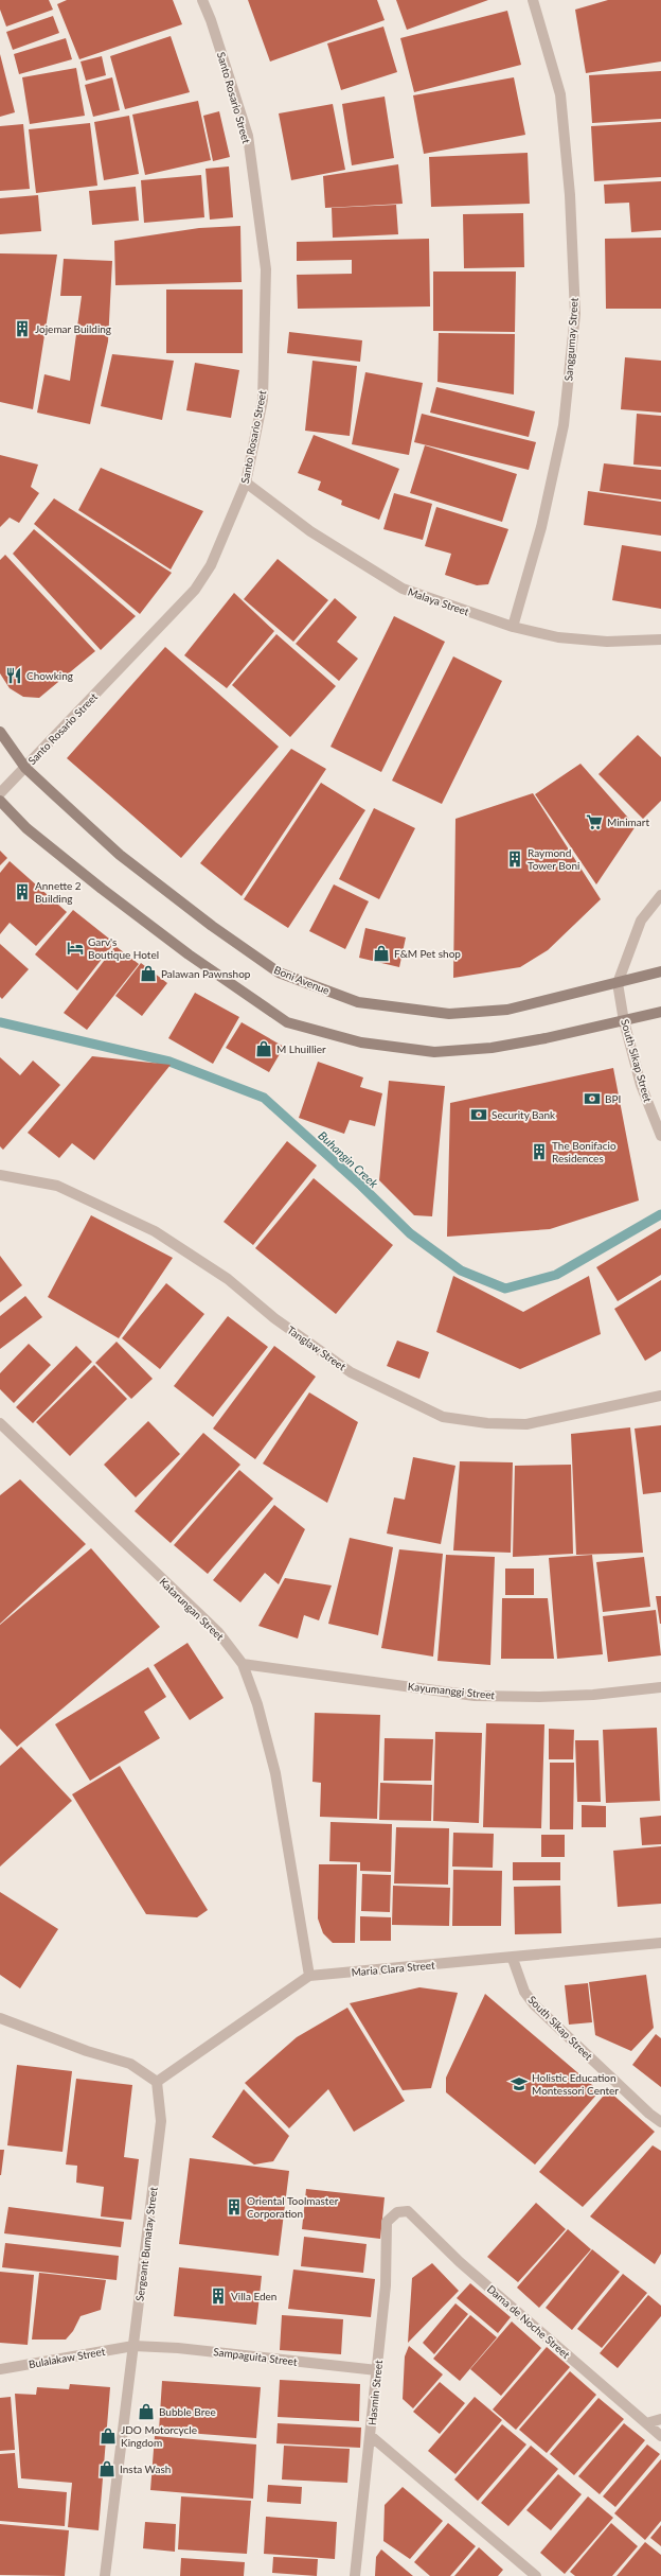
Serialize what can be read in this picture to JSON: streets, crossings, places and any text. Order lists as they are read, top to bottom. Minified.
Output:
{"streets":{"main road":["Boni Avenue"],"street":["Santo Rosario Street","Sanggumay Street","Malaya Street","South Sikap Street","Tanglaw Street","Katarungan Street","Kayumanggi Street","Maria Clara Street","Sergeant Bumatay Street","Dama de Noche Street","Sampaguita Street","Bulalakaw Street","Hasmin Street"]},"crossings":[["Santo Rosario Street","Malaya Street"],["Santo Rosario Street","Boni Avenue"],["Sanggumay Street","Malaya Street"],["Boni Avenue","South Sikap Street"],["South Sikap Street","Maria Clara Street"],["Katarungan Street","Kayumanggi Street"],["Katarungan Street","Maria Clara Street"],["Maria Clara Street","Sergeant Bumatay Street"],["Sergeant Bumatay Street","Sampaguita Street"],["Sergeant Bumatay Street","Bulalakaw Street"],["Dama de Noche Street","Hasmin Street"],["Sampaguita Street","Bulalakaw Street"],["Sampaguita Street","Hasmin Street"]],"water":["Buhangin Creek"],"places":{"building":["Jojemar Building","Raymond Tower Boni","Annette 2 Building","The Bonifacio Residences","Oriental Toolmaster Corporation","Villa Eden"],"restaurant":["Chowking"],"supermarket":["Minimart"],"hotel":["Garv's Boutique Hotel"],"shop":["F&M Pet shop","Palawan Pawnshop","M Lhuillier","Bubble Bree","JDO Motorcycle Kingdom","Insta Wash"],"bank":["BPI","Security Bank"],"school or university":["Holistic Education Montessori Center"]}}
